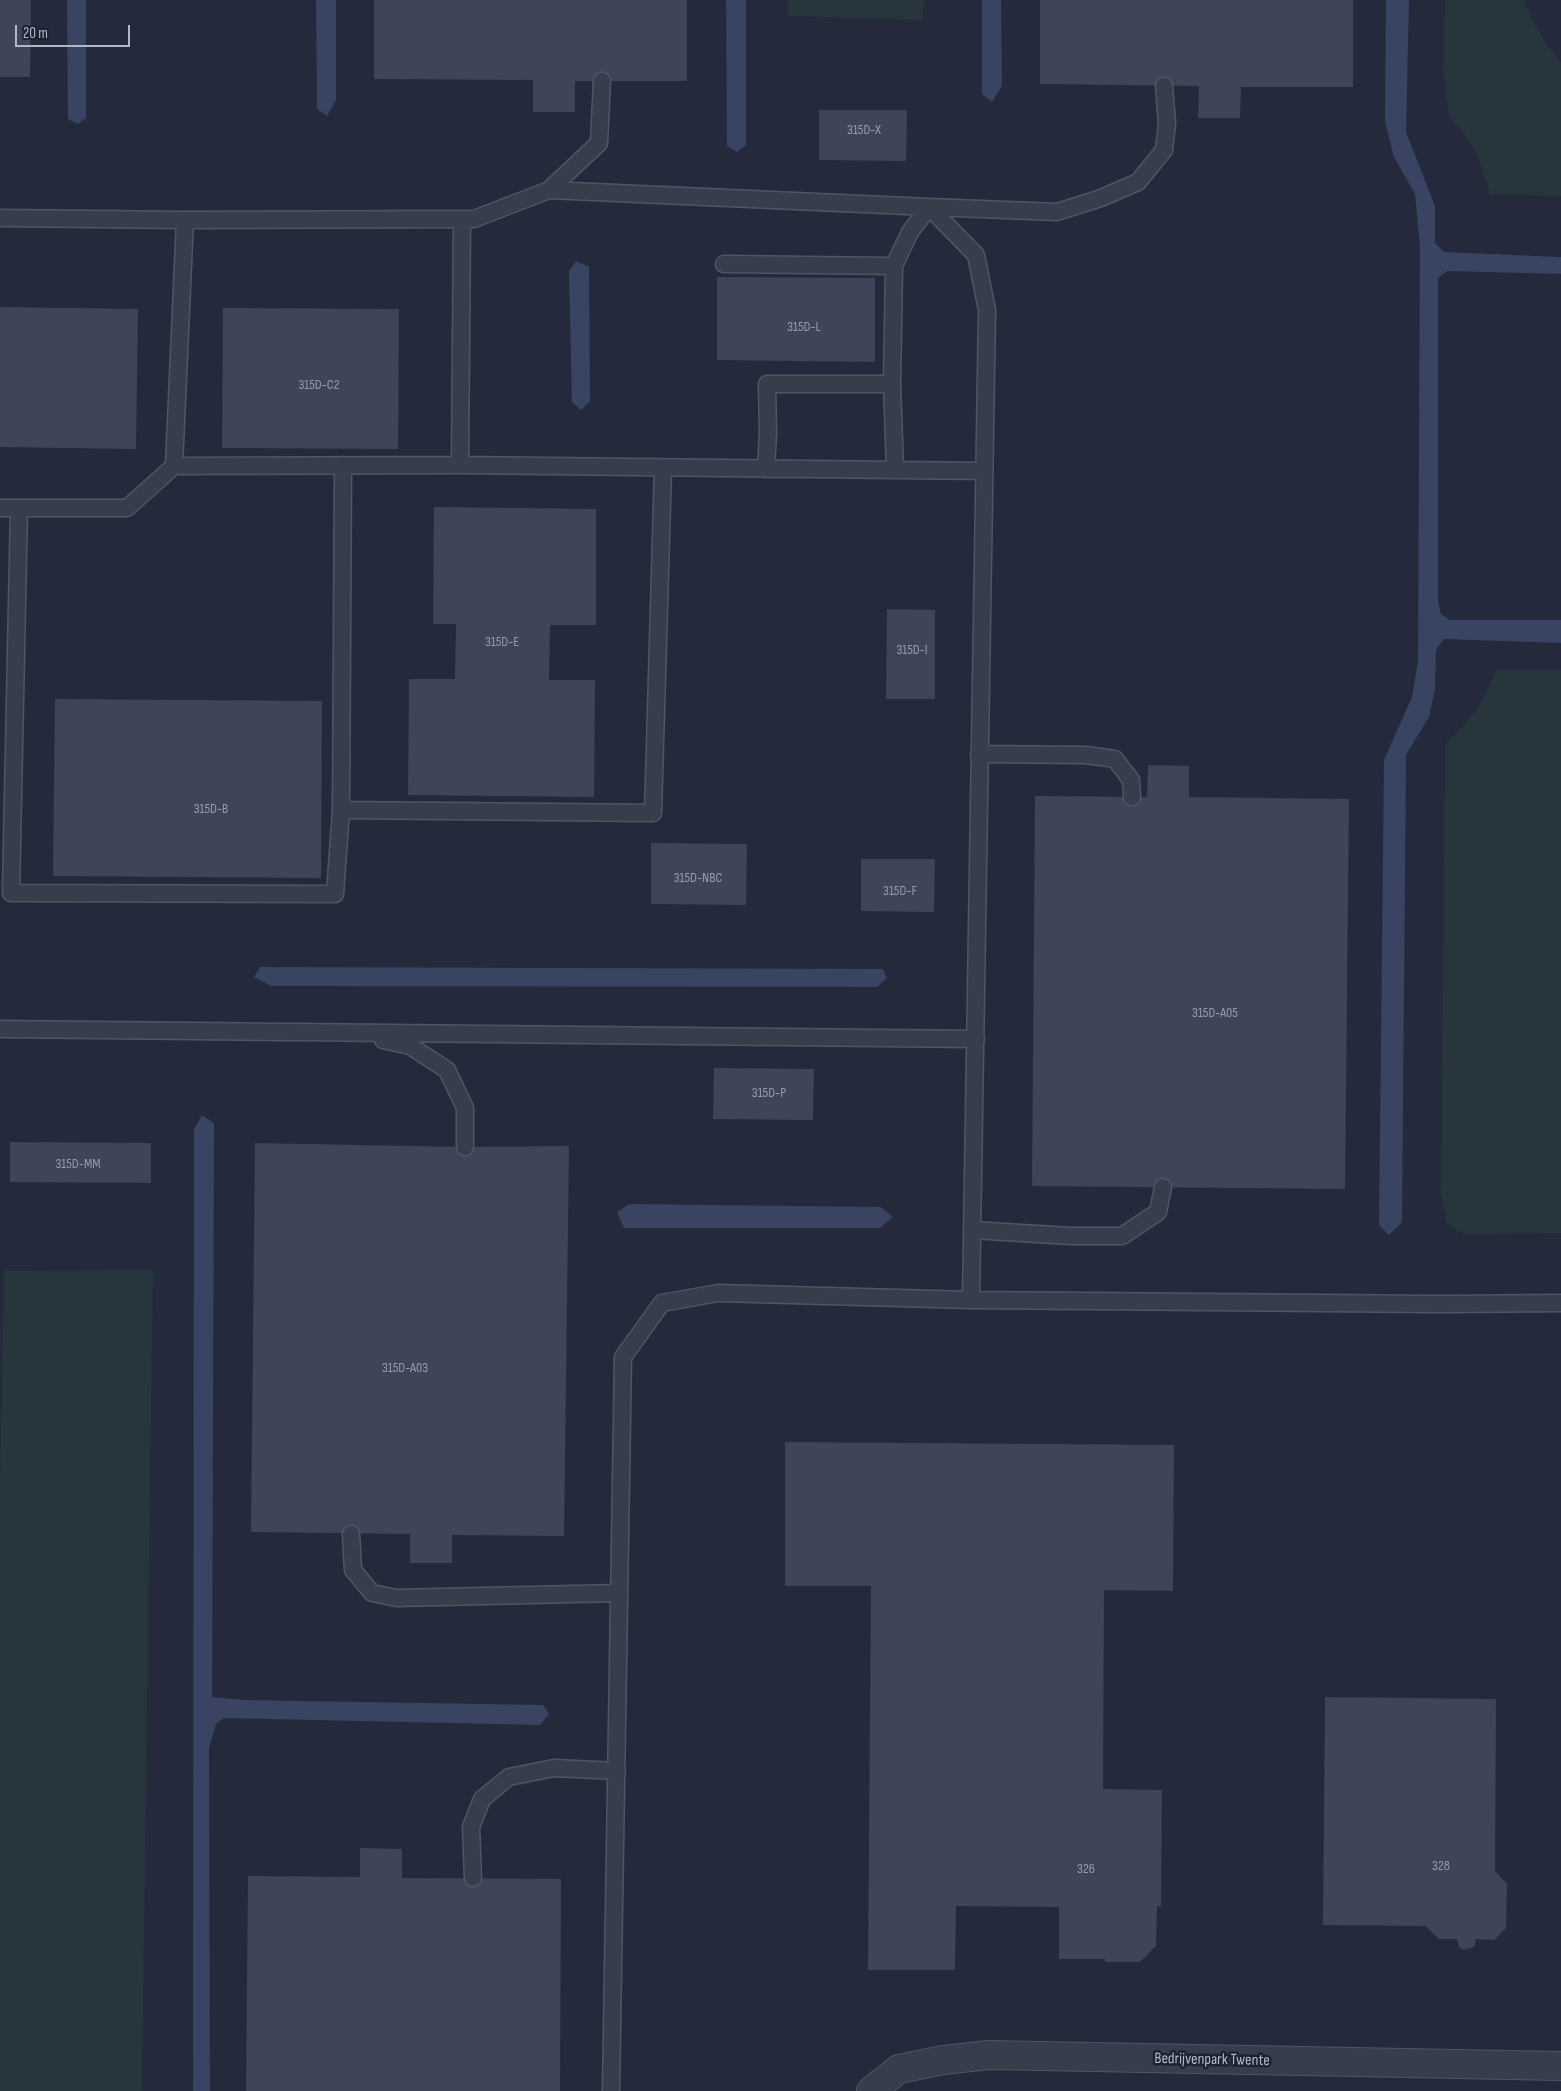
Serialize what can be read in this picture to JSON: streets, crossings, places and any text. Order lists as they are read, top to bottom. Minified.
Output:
{"streets":{"street":["Bedrijvenpark Twente"]},"house_numbers":["315D-X","315D-L","315D-C2","315D-E","315D-I","315D-B","315D-NBC","315D-F","315D-A05","315D-P","315D-MM","315D-A03","328","326"],"scale_bar":"20 m"}
